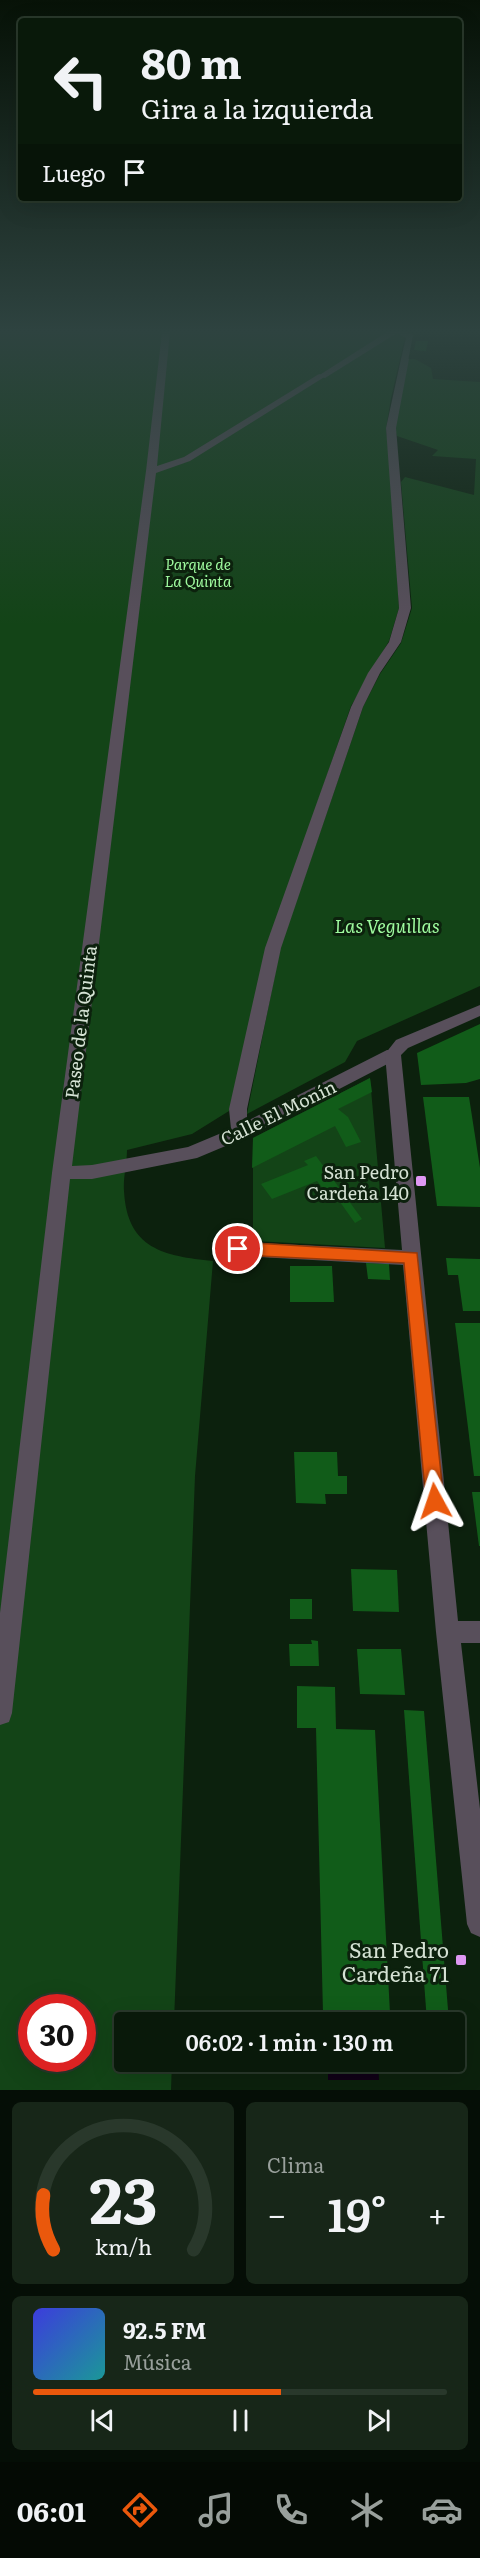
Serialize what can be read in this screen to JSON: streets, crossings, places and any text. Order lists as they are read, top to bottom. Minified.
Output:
{"streets":{"street":["Paseo de la Quinta","Calle El Monín"]},"crossings":[["Paseo de la Quinta","Calle El Monín"]],"parks":["Parque de La Quinta","Las Veguillas"],"places":{"transit":["San Pedro Cardeña 140","San Pedro Cardeña 71"]},"page":{"turn":["80 m","Gira a la izquierda"],"then":"Luego","limit":"30","trip":"06:02 · 1 min · 130 m","tile":"Clima","heat":["−","19°","+"],"song":["92.5 FM","Música"],"tabs":"06:01","gauge":["23","km/h"]}}
